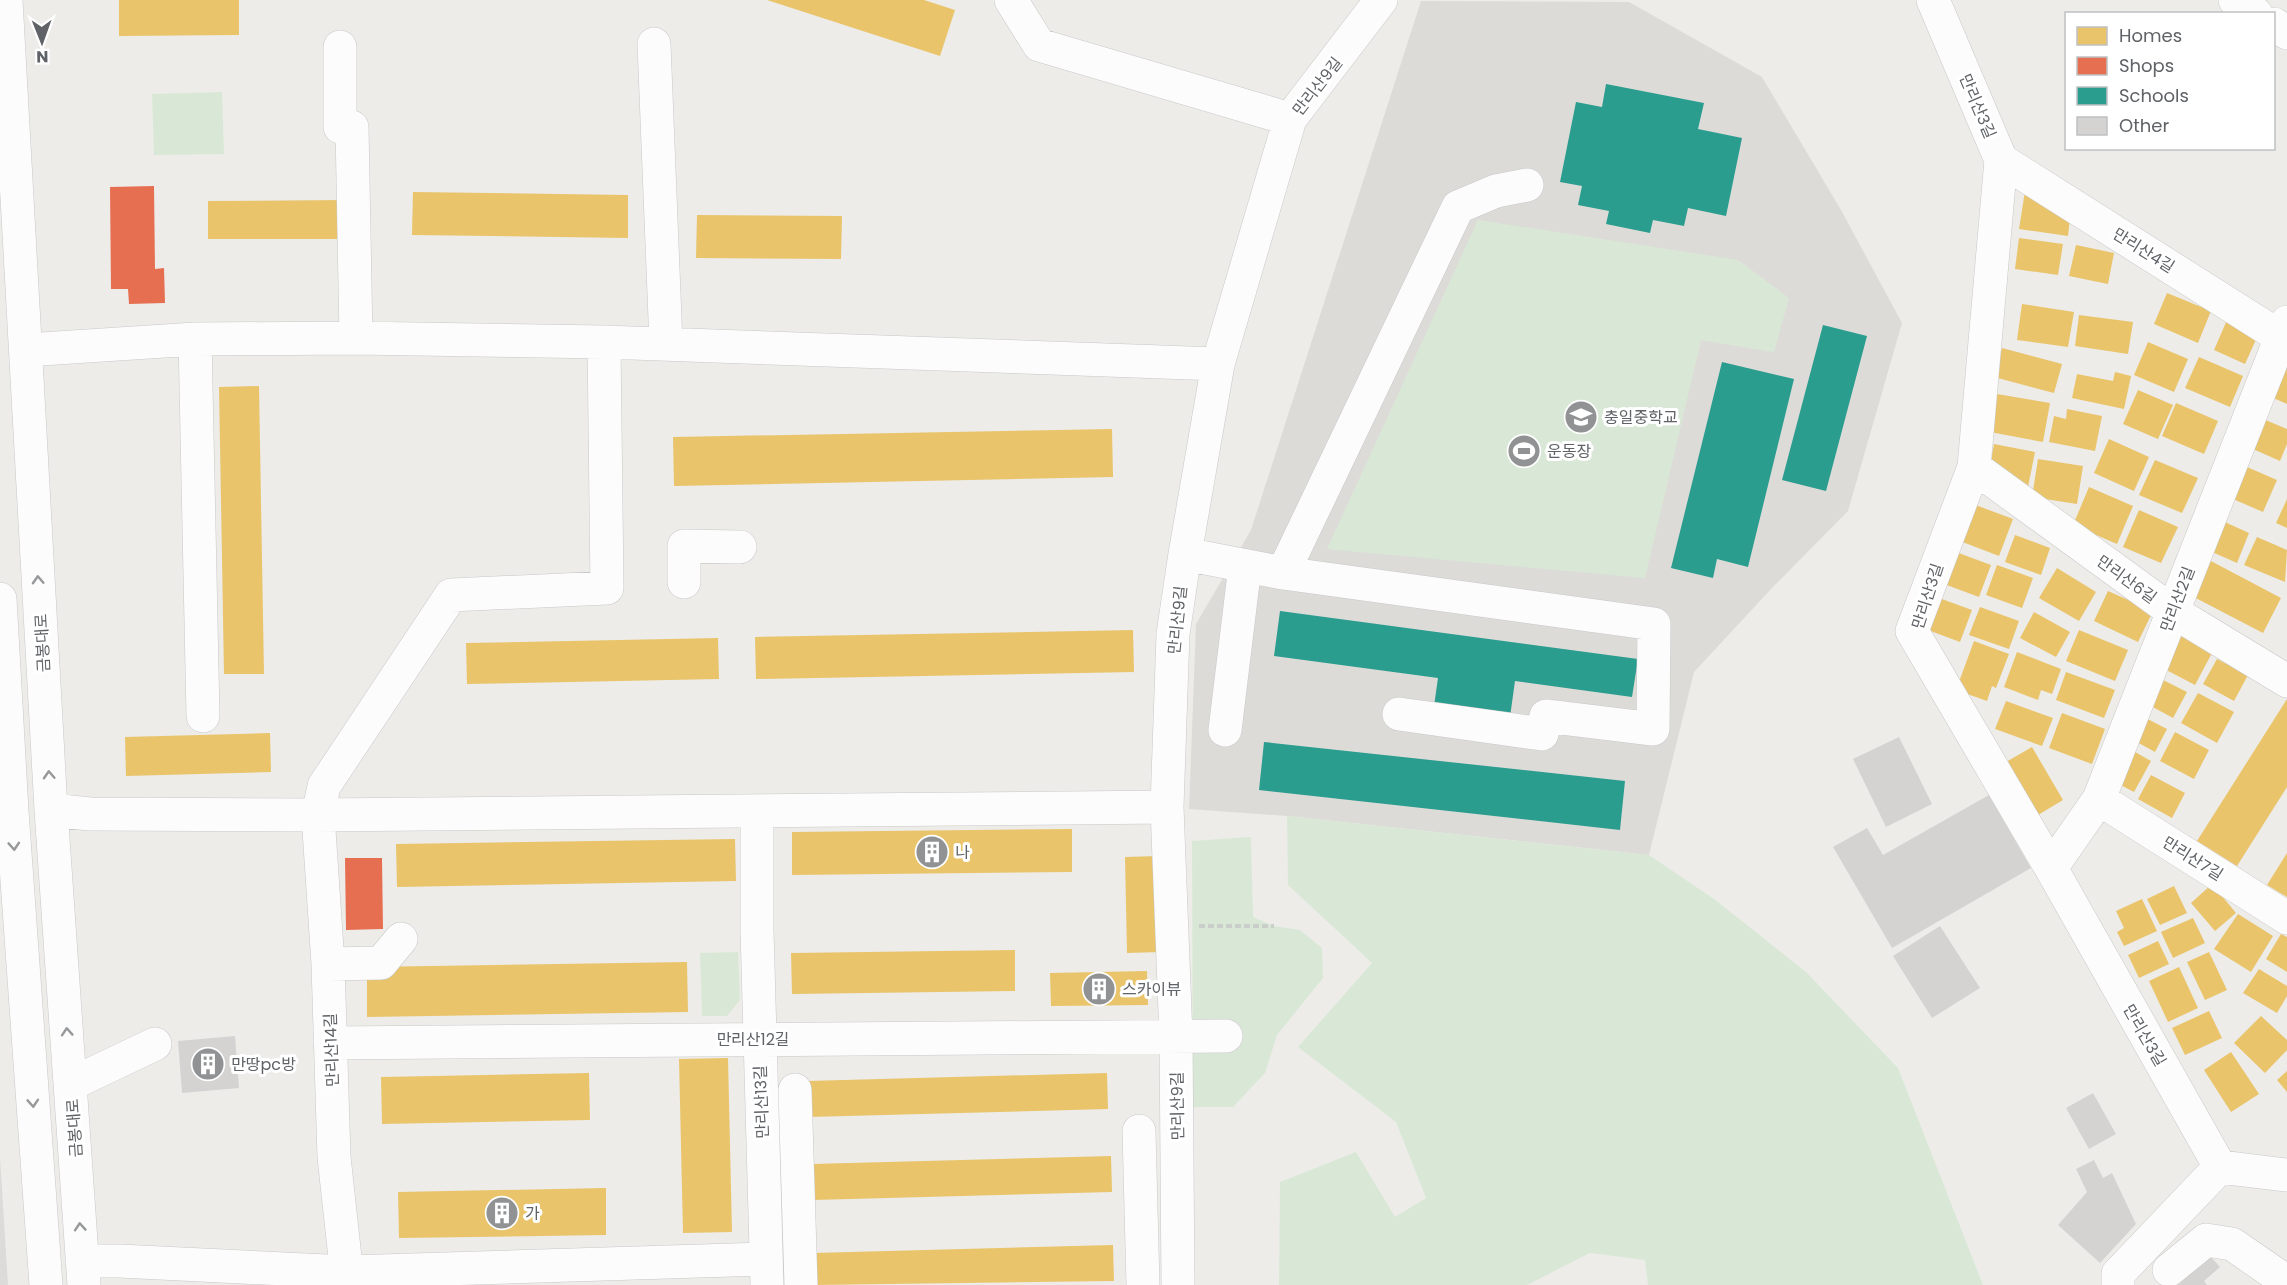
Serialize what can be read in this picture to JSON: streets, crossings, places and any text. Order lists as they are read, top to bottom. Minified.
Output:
{"streets":{"street":["만리산9길","만리산3길","만리산4길","만리산6길","만리산2길","금봉대로","만리산7길","만리산12길","만리산14길","만리산13길"]},"crossings":[["만리산9길","만리산12길"],["만리산3길","만리산4길"],["만리산3길","만리산6길"],["만리산3길","만리산2길"],["만리산4길","만리산2길"],["만리산6길","만리산2길"],["만리산2길","만리산7길"],["만리산12길","만리산14길"],["만리산12길","만리산13길"]],"places":{"school or university":["충일중학교"],"sports":["운동장"],"building":["나","스카이뷰","만땅pc방","가"]},"legend":["Homes","Shops","Schools","Other"],"north":"bottom"}
